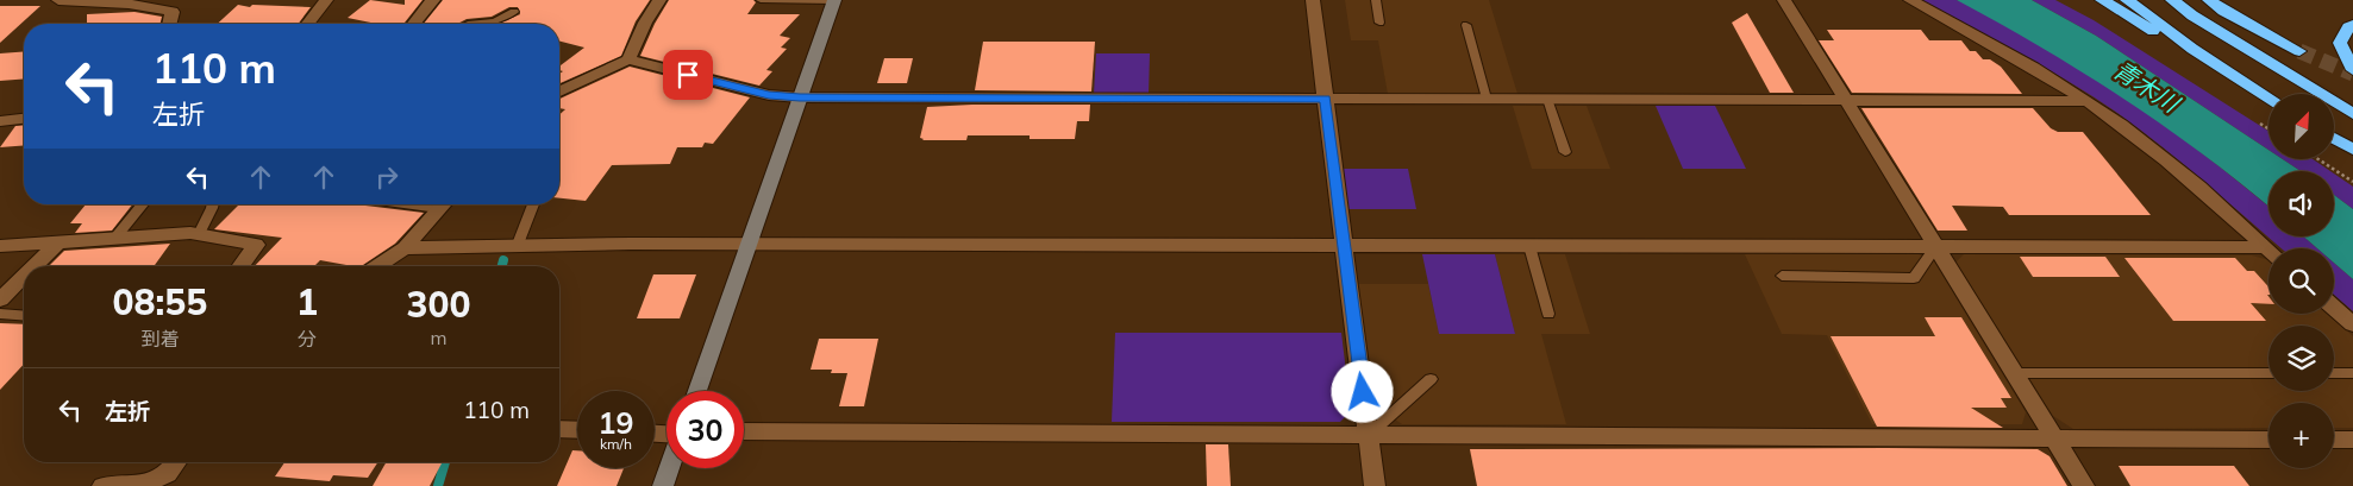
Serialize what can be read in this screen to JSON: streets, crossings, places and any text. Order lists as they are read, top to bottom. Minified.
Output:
{"water":["青木川"],"north":"top right","page":{"turn":["110 m","左折"],"map_buttons":"+","eta":["08:55","到着","1","分","300","m"],"list":[{"name":"左折","value":"110 m"}],"speed":"19 km/h","limit":"30"}}
